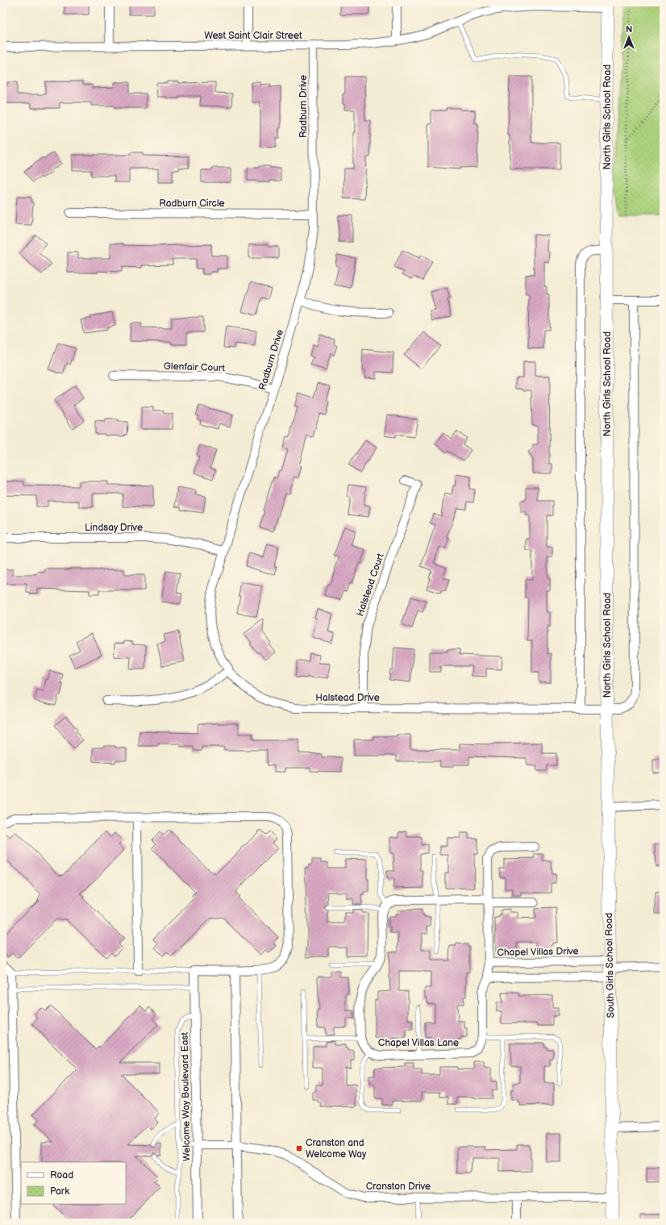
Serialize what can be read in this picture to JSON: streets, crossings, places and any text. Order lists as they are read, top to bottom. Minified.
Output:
{"streets":{"main road":["North Girls School Road","South Girls School Road"],"street":["West Saint Clair Street","Radburn Drive","Radburn Circle","Glenfair Court","Lindsay Drive","Halstead Court","Halstead Drive","Chapel Villas Drive","Chapel Villas Lane","Welcome Way Boulevard East","Cranston Drive"]},"crossings":[["West Saint Clair Street","Radburn Drive"],["West Saint Clair Street","North Girls School Road"],["Radburn Drive","Radburn Circle"],["Radburn Drive","Glenfair Court"],["Radburn Drive","Lindsay Drive"],["Radburn Drive","Halstead Drive"],["North Girls School Road","Halstead Drive"],["North Girls School Road","South Girls School Road"],["Halstead Court","Halstead Drive"],["Halstead Drive","South Girls School Road"],["Chapel Villas Drive","South Girls School Road"],["South Girls School Road","Cranston Drive"],["Welcome Way Boulevard East","Cranston Drive"]],"places":{"transit":["Cranston and Welcome Way"]},"legend":["Road","Park"],"north":"top"}
